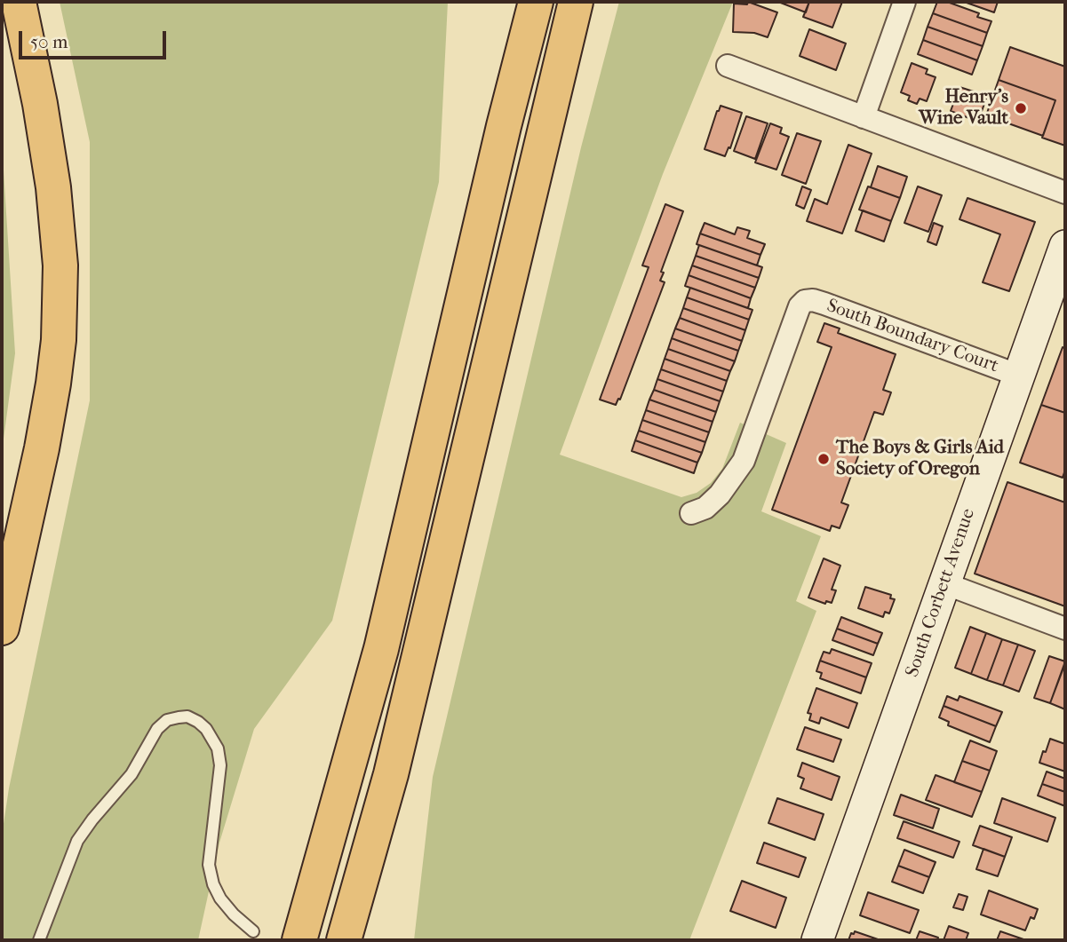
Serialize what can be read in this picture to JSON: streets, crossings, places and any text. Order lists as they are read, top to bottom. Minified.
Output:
{"streets":{"street":["South Boundary Court","South Corbett Avenue"]},"crossings":[["South Boundary Court","South Corbett Avenue"]],"places":["Henry's Wine Vault","The Boys & Girls Aid Society of Oregon"],"scale_bar":"50 m"}
